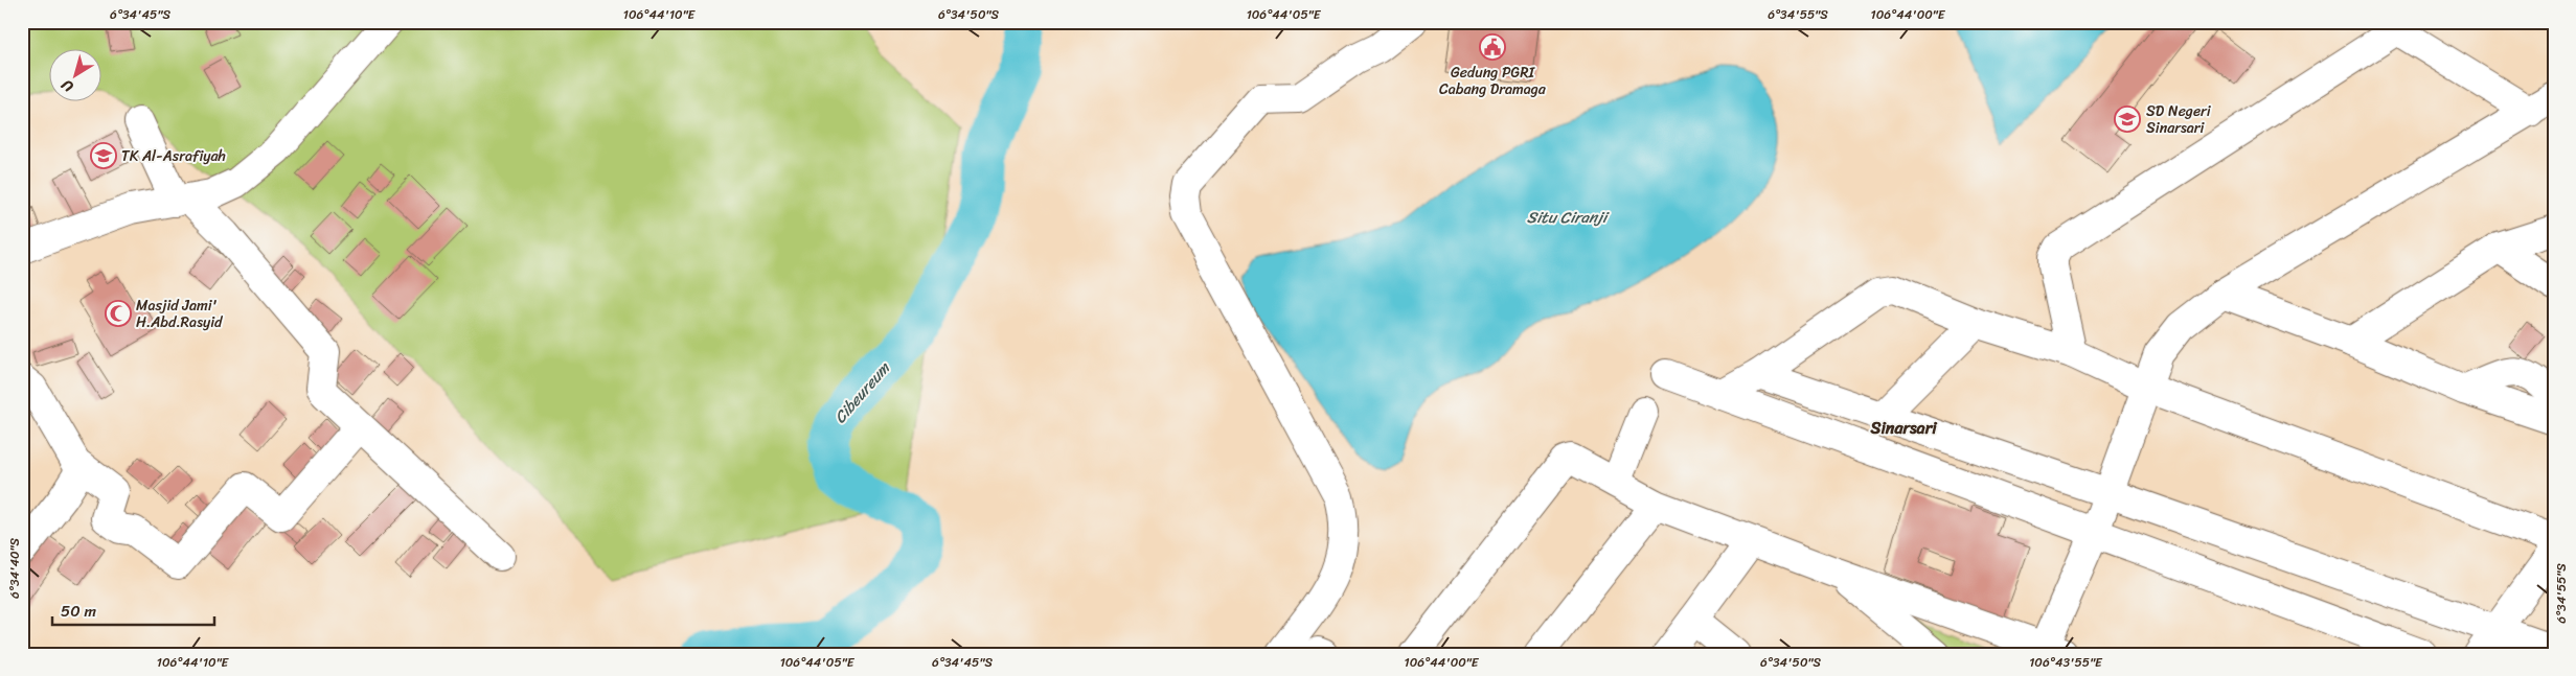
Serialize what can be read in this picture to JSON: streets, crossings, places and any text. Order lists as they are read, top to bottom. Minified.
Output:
{"districts":["Sinarsari"],"water":["Situ Ciranji","Cibeureum"],"places":{"public building":["Gedung PGRI Cabang Dramaga"],"school or university":["SD Negeri Sinarsari","TK Al-Asrafiyah"],"mosque":["Masjid Jami' H.Abd.Rasyid"]},"scale_bar":"50 m","north":"bottom left","coordinates":["6°34'45\"S","106°44'10\"E","6°34'50\"S","106°44'05\"E","6°34'55\"S","106°44'00\"E","6°34'40\"S","106°43'55\"E"]}
